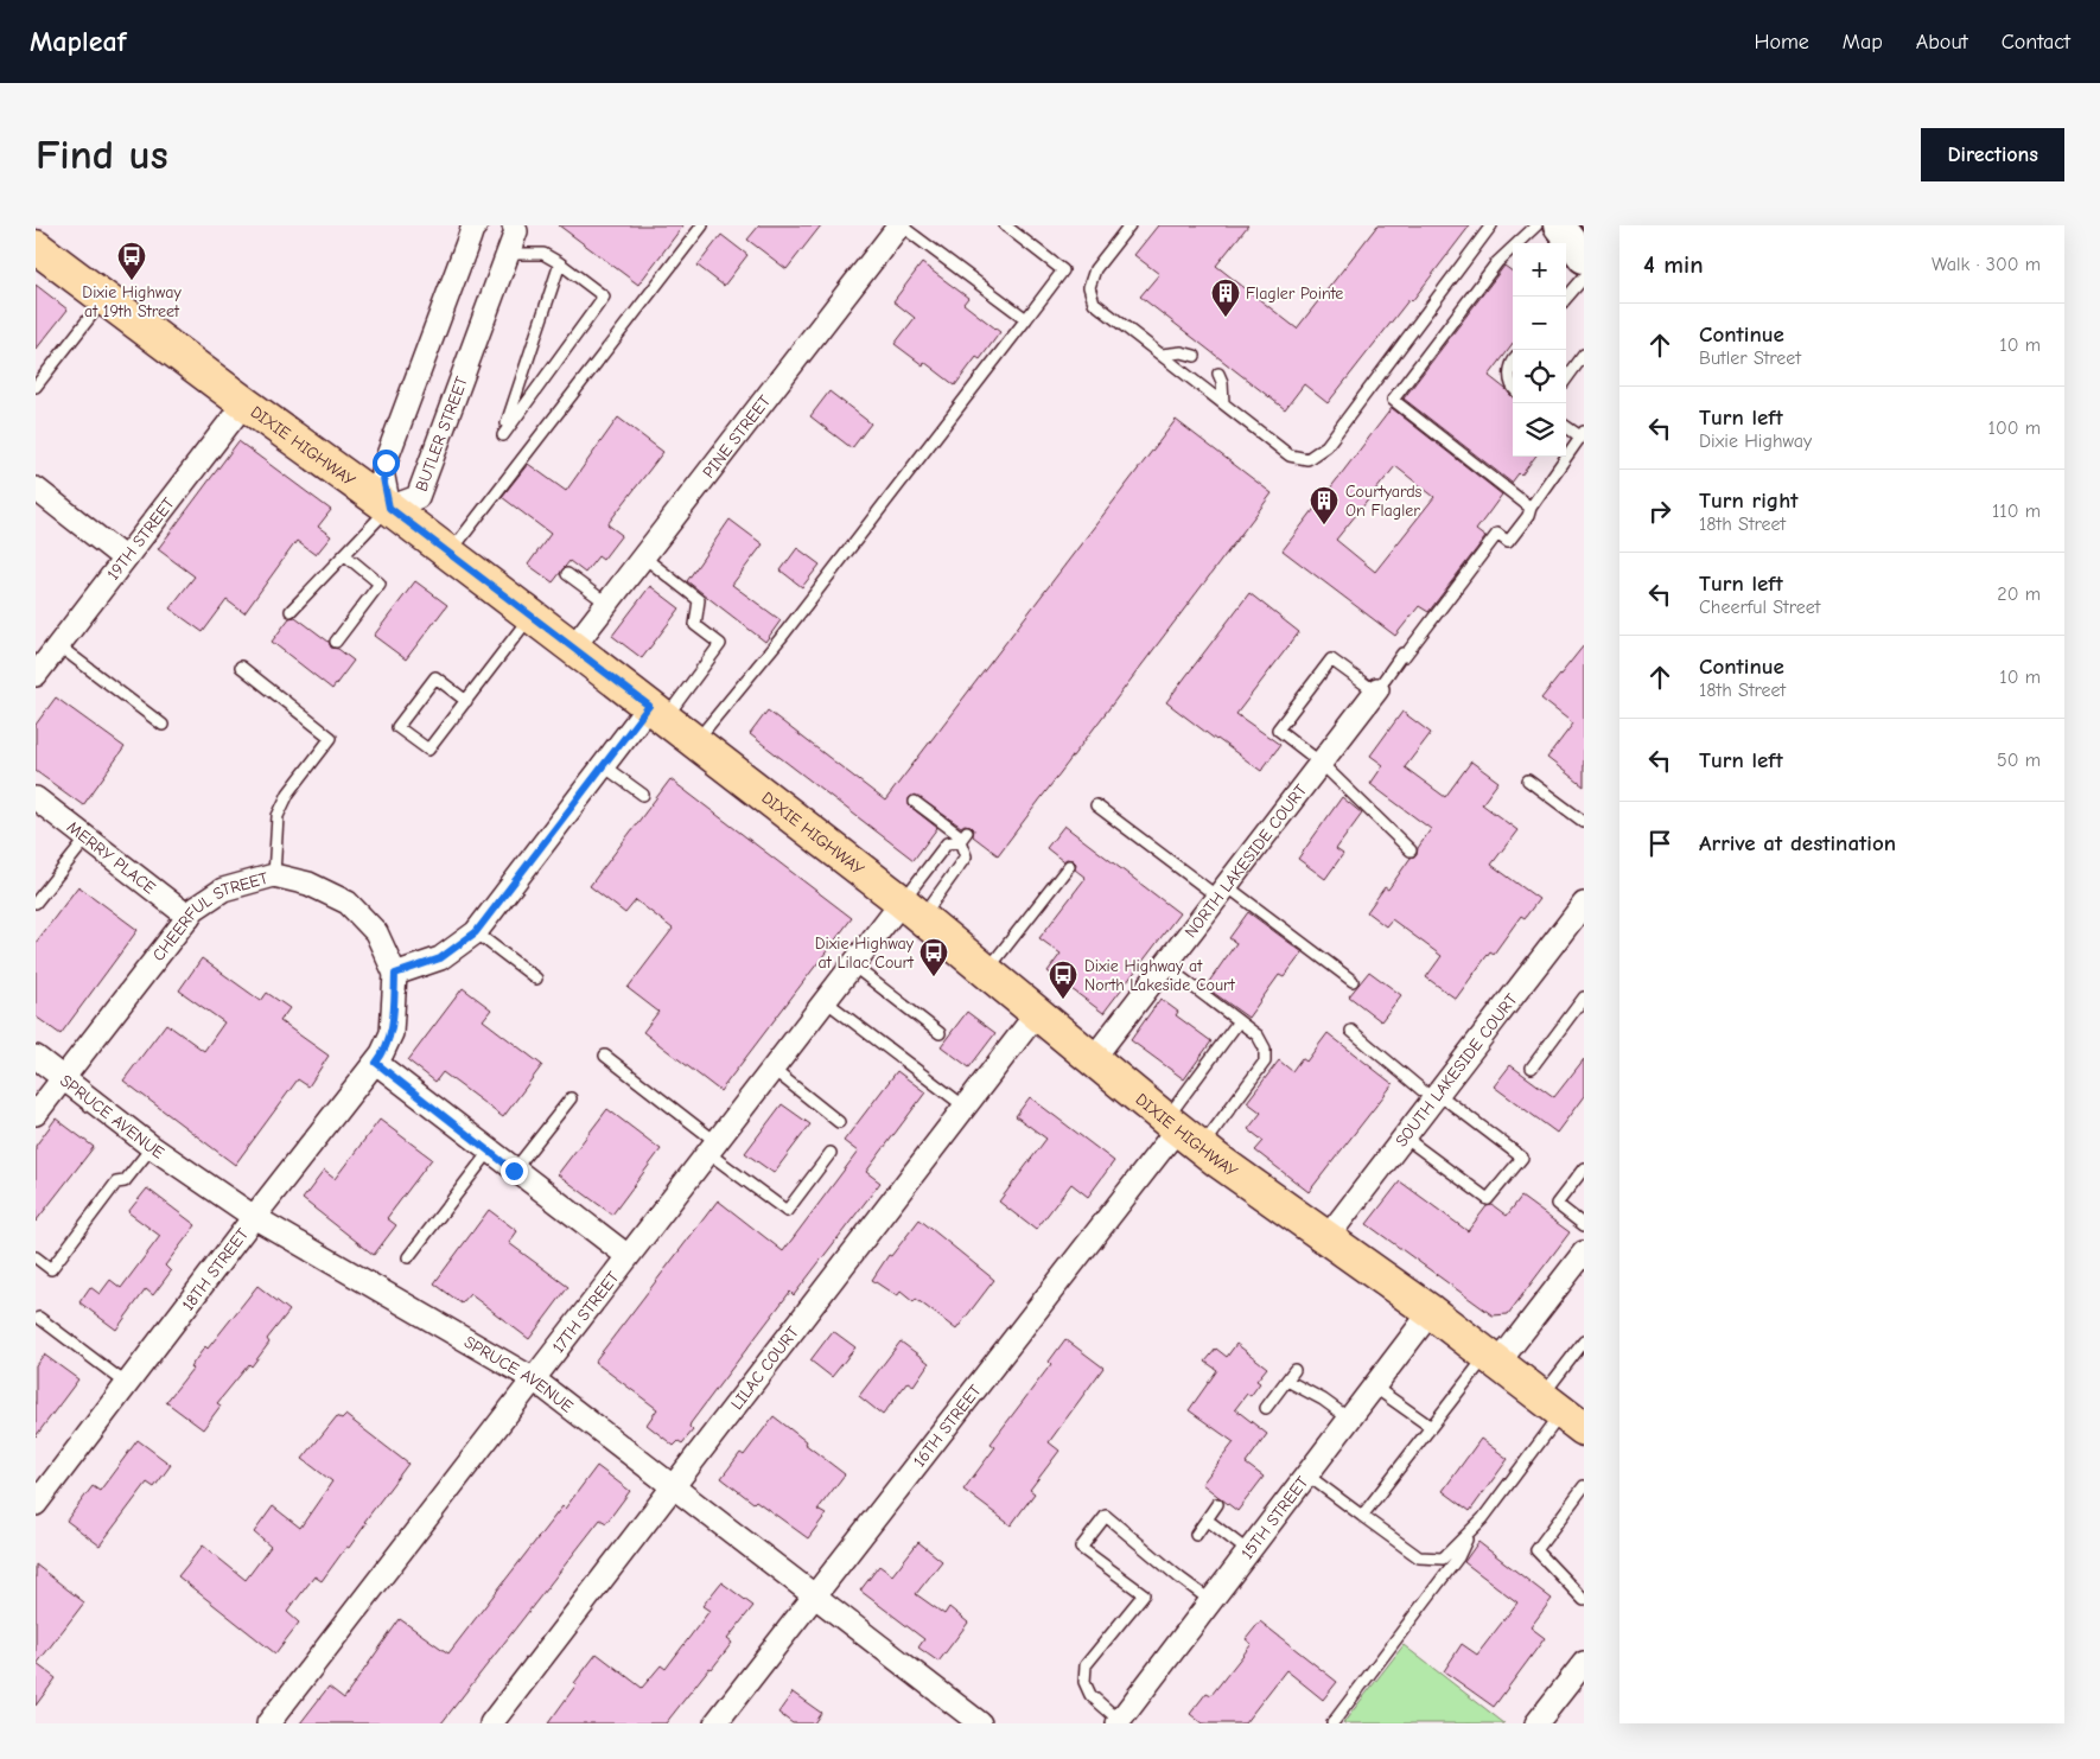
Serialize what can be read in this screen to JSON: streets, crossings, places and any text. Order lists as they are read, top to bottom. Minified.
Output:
{"streets":{"main road":["DIXIE HIGHWAY"],"street":["BUTLER STREET","PINE STREET","19TH STREET","MERRY PLACE","NORTH LAKESIDE COURT","CHEERFUL STREET","SOUTH LAKESIDE COURT","SPRUCE AVENUE","18TH STREET","17TH STREET","LILAC COURT","16TH STREET","15TH STREET"]},"crossings":[["BUTLER STREET","DIXIE HIGHWAY"],["PINE STREET","DIXIE HIGHWAY"],["DIXIE HIGHWAY","19TH STREET"],["DIXIE HIGHWAY","NORTH LAKESIDE COURT"],["DIXIE HIGHWAY","SOUTH LAKESIDE COURT"],["DIXIE HIGHWAY","17TH STREET"],["DIXIE HIGHWAY","LILAC COURT"],["DIXIE HIGHWAY","16TH STREET"],["DIXIE HIGHWAY","15TH STREET"],["MERRY PLACE","CHEERFUL STREET"],["CHEERFUL STREET","SPRUCE AVENUE"],["CHEERFUL STREET","18TH STREET"],["SPRUCE AVENUE","18TH STREET"],["SPRUCE AVENUE","17TH STREET"],["SPRUCE AVENUE","LILAC COURT"],["SPRUCE AVENUE","16TH STREET"]],"places":{"bus stop":["Dixie Highway at 19th Street","Dixie Highway at Lilac Court","Dixie Highway at North Lakeside Court"],"building":["Flagler Pointe","Courtyards On Flagler"]},"page":{"header":"Mapleaf","nav":["Home","Map","About","Contact"],"buttons":"Directions","title":"Find us","heading":["4 min","Walk · 300 m"],"map_buttons":["+","−"],"list":[["Continue","Butler Street","10 m"],["Turn left","Dixie Highway","100 m"],["Turn right","18th Street","110 m"],["Turn left","Cheerful Street","20 m"],["Continue","18th Street","10 m"],["Turn left","50 m"],"Arrive at destination"]}}
